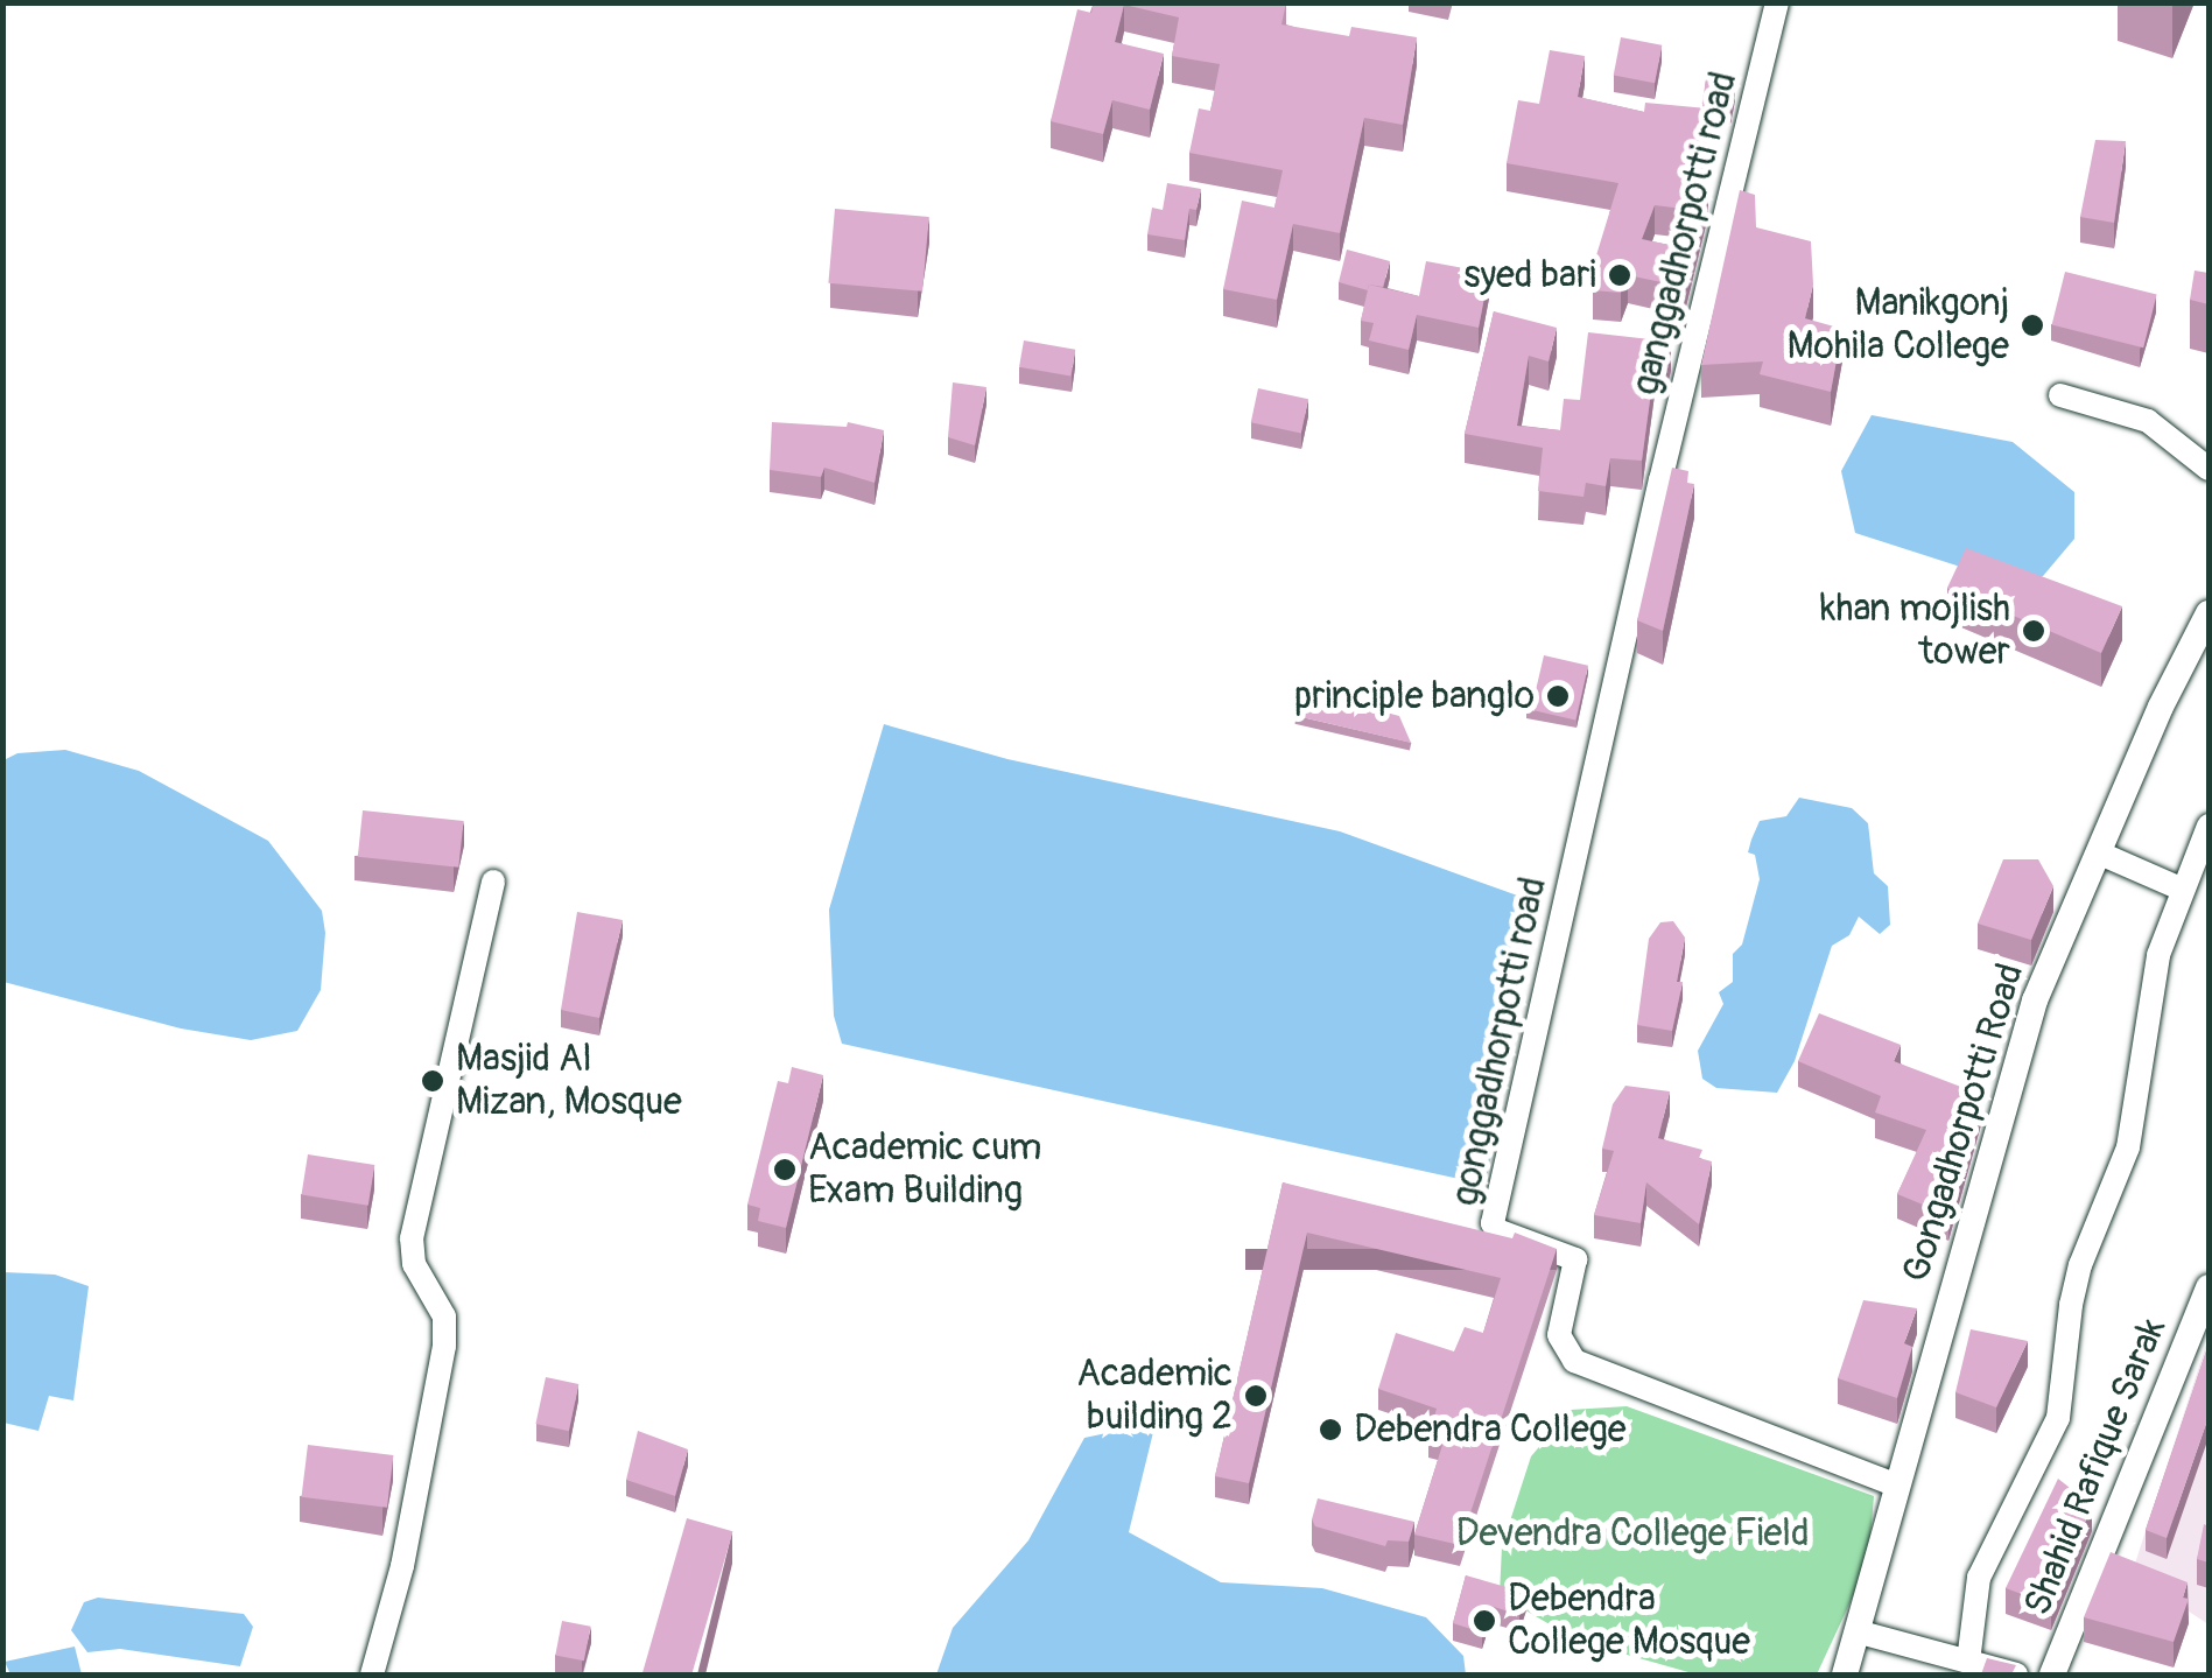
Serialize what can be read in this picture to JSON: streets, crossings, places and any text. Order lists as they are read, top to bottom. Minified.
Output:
{"streets":{"street":["ganggadhorpotti road","gonggadhorpotti road","Gongadhorpotti Road","Shahid Rafique Sarak"]},"crossings":[["ganggadhorpotti road","gonggadhorpotti road"],["gonggadhorpotti road","Gongadhorpotti Road"]],"parks":["Devendra College Field"],"places":["syed bari","Manikgonj Mohila College","khan mojlish tower","principle banglo","Masjid Al Mizan, Mosque","Academic cum Exam Building","Academic building 2","Debendra College","Debendra College Mosque"]}
